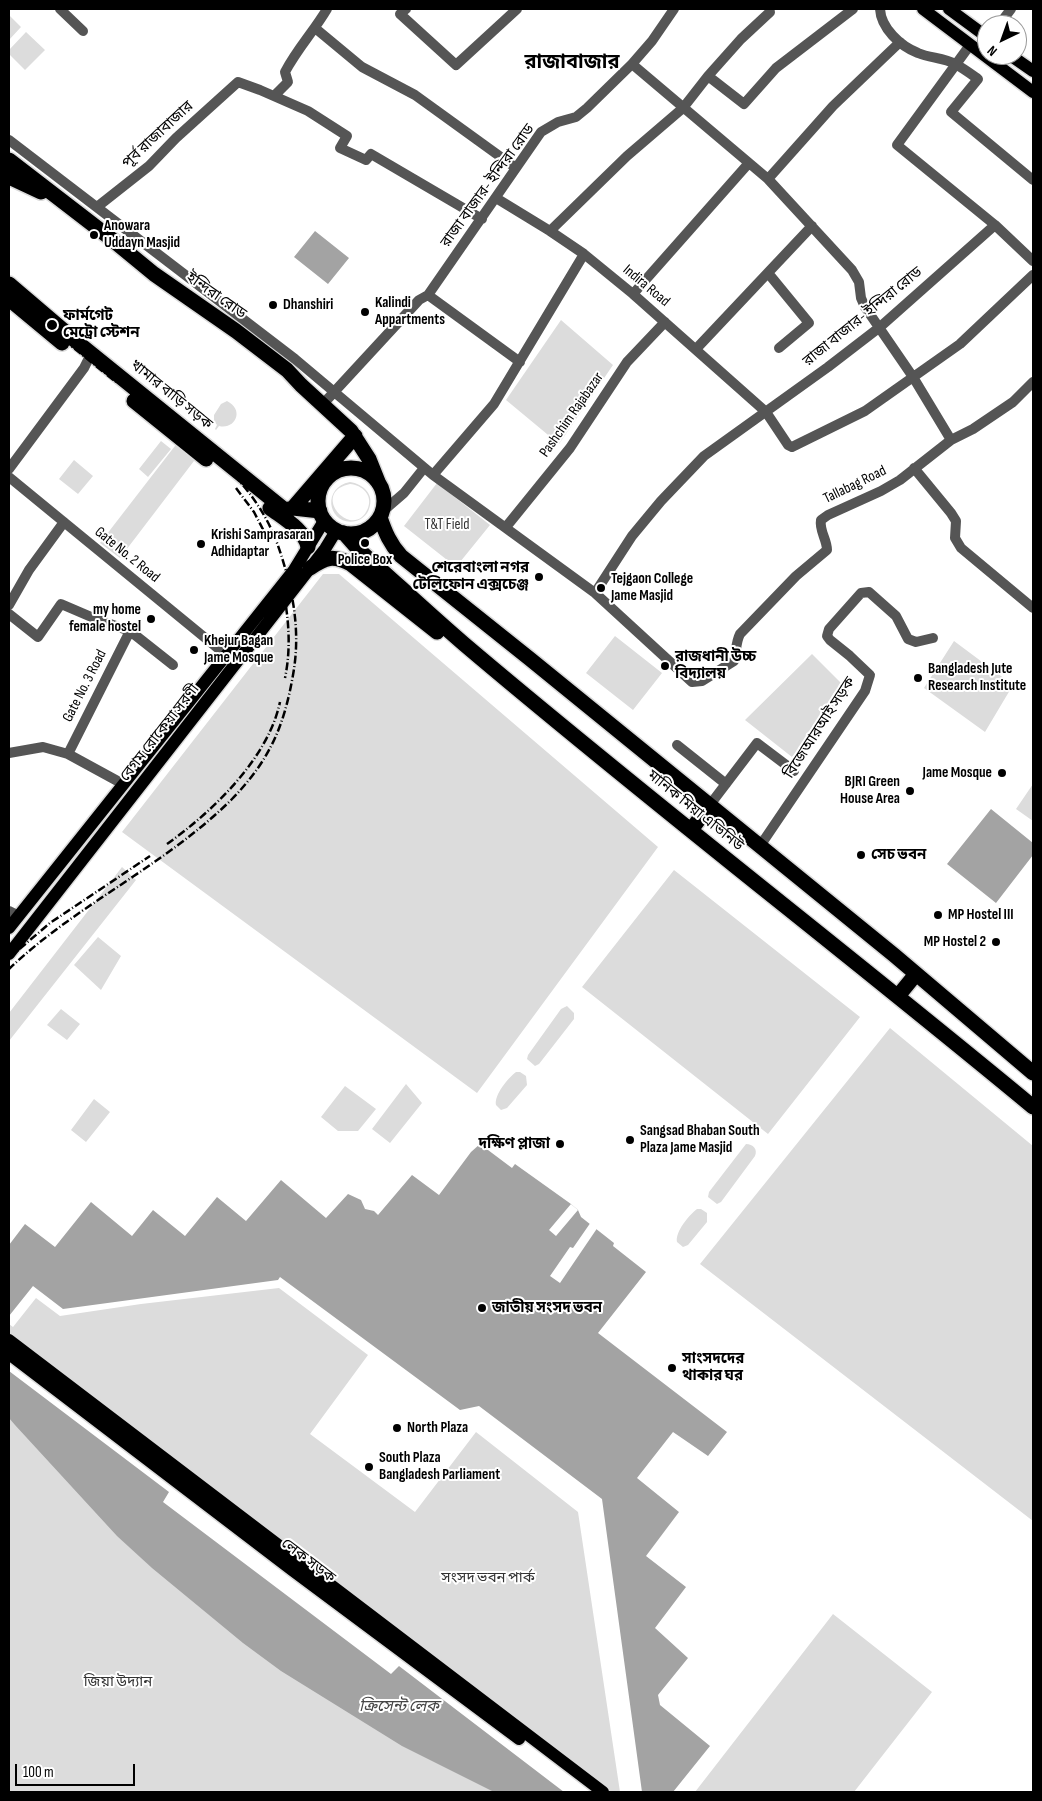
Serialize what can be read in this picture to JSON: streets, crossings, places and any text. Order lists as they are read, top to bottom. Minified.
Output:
{"streets":{"highway":["ইন্দিরা রোড","খামার বাড়ি সড়ক","মানিক মিয়া এভিনিউ"],"main road":["বেগম রোকেয়া সরণী","লেক সড়ক"],"street":["পূর্ব রাজাবাজার","রাজা বাজার- ইন্দিরা রোড","Indira Road","Pashchim Rajabazar","Tallabag Road","Gate No. 2 Road","Gate No. 3 Road","বিজেআরআই সড়ক"]},"crossings":[["পূর্ব রাজাবাজার","ইন্দিরা রোড"],["রাজা বাজার- ইন্দিরা রোড","Indira Road"],["রাজা বাজার- ইন্দিরা রোড","ইন্দিরা রোড"],["রাজা বাজার- ইন্দিরা রোড","Tallabag Road"],["Indira Road","Pashchim Rajabazar"],["ইন্দিরা রোড","খামার বাড়ি সড়ক"],["ইন্দিরা রোড","বেগম রোকেয়া সরণী"],["ইন্দিরা রোড","মানিক মিয়া এভিনিউ"],["খামার বাড়ি সড়ক","বেগম রোকেয়া সরণী"],["খামার বাড়ি সড়ক","মানিক মিয়া এভিনিউ"],["Gate No. 2 Road","বেগম রোকেয়া সরণী"],["বিজেআরআই সড়ক","মানিক মিয়া এভিনিউ"],["বেগম রোকেয়া সরণী","মানিক মিয়া এভিনিউ"]],"districts":["রাজাবাজার"],"water":["ক্রিসেন্ট লেক"],"parks":["T&T Field","সংসদ ভবন পার্ক","জিয়া উদ্যান"],"places":["Anowara Uddayn Masjid","Dhanshiri","Kalindi Appartments","ফার্মগেট মেট্রো স্টেশন","Police Box","Krishi Samprasaran Adhidaptar","শেরেবাংলা নগর টেলিফোন এক্সচেঞ্জ","Tejgaon College Jame Masjid","my home female hostel","Khejur Bagan Jame Mosque","রাজধানী উচ্চ বিদ্যালয়","Bangladesh Jute Research Institute","Jame Mosque","BJRI Green House Area","সেচ ভবন","MP Hostel III","MP Hostel 2","Sangsad Bhaban South Plaza Jame Masjid","দক্ষিণ প্লাজা","জাতীয় সংসদ ভবন","সাংসদদের থাকার ঘর","North Plaza","South Plaza Bangladesh Parliament"],"scale_bar":"100 m","north":"bottom left"}
